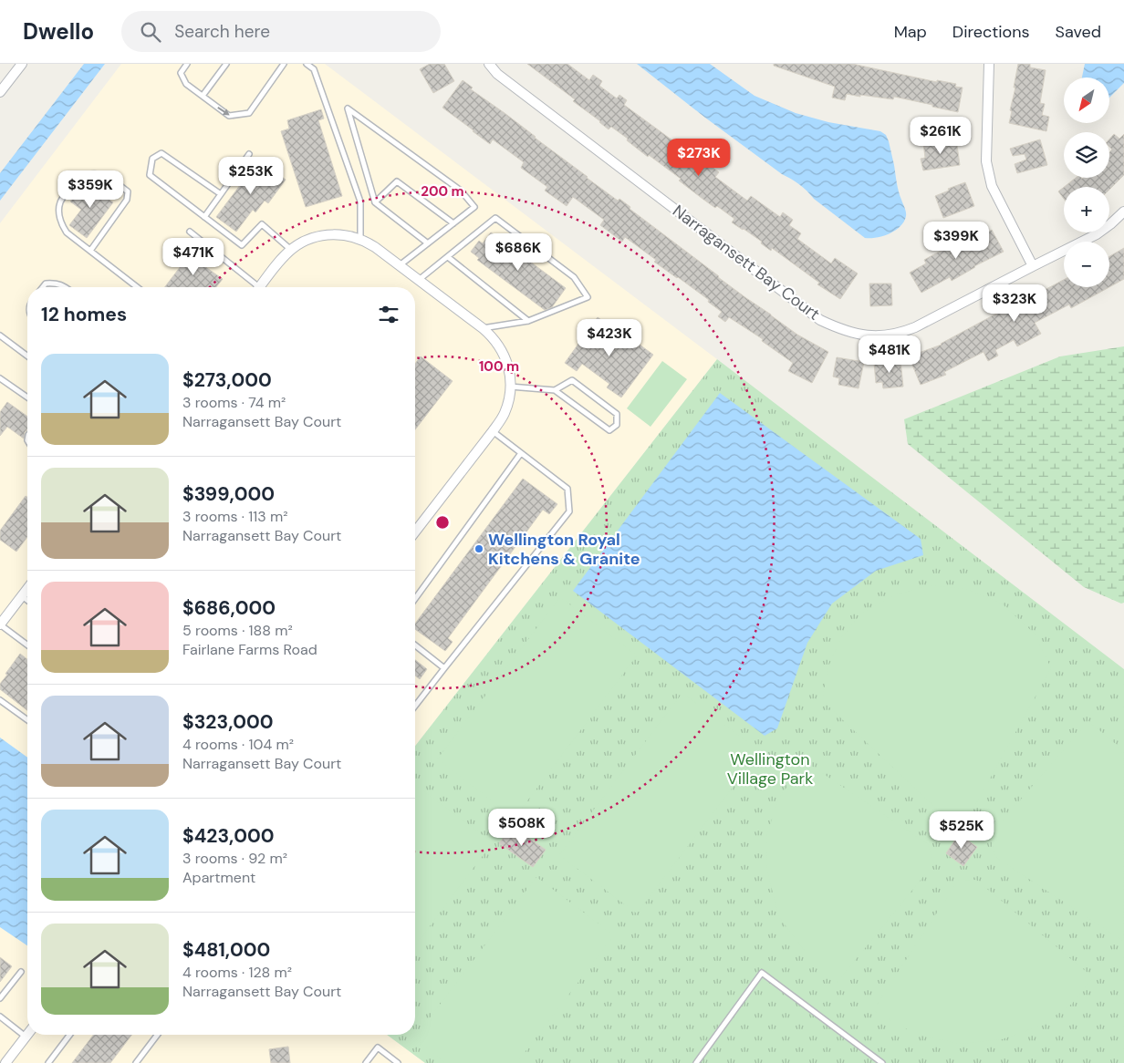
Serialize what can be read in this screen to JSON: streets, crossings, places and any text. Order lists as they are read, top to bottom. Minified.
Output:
{"streets":{"street":["Narragansett Bay Court"]},"parks":["Wellington Village Park"],"places":["Wellington Royal Kitchens & Granite"],"north":"bottom left","page":{"header":"Dwello","search":"Search here","nav":["Map","Directions","Saved"],"map_buttons":["+","−"],"price":["$261K","$273K","$253K","$359K","$399K","$686K","$471K","$323K","$423K","$481K","$508K","$525K"],"heading":"12 homes","list":[{"name":"$273,000","note":"3 rooms · 74 m² · Narragansett Bay Court"},{"name":"$399,000","note":"3 rooms · 113 m² · Narragansett Bay Court"},{"name":"$686,000","note":"5 rooms · 188 m² · Fairlane Farms Road"},{"name":"$323,000","note":"4 rooms · 104 m² · Narragansett Bay Court"},{"name":"$423,000","note":"3 rooms · 92 m² · Apartment"},{"name":"$481,000","note":"4 rooms · 128 m² · Narragansett Bay Court"}]},"rings":["200 m","100 m"]}
